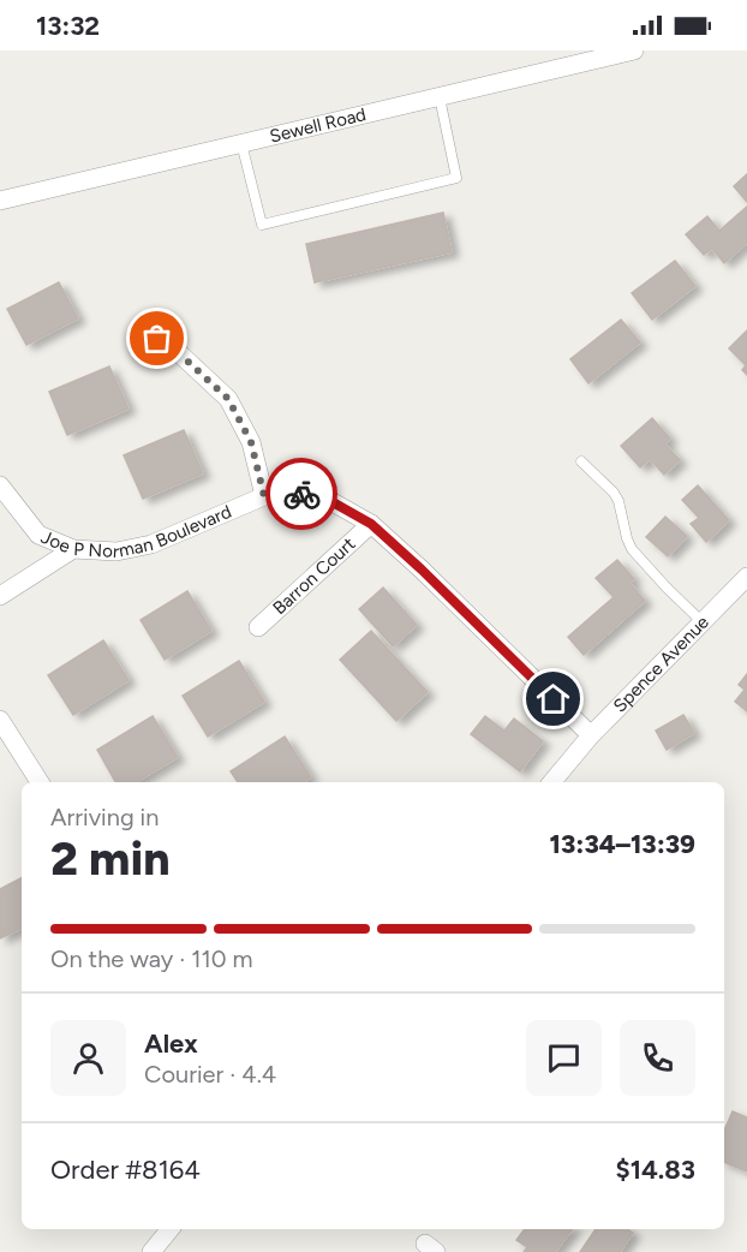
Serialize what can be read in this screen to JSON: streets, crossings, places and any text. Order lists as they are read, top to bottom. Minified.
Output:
{"streets":{"street":["Sewell Road","Joe P Norman Boulevard","Barron Court","Spence Avenue"]},"crossings":[["Joe P Norman Boulevard","Barron Court"],["Joe P Norman Boulevard","Spence Avenue"]],"page":{"status":"13:32","heading":["2 min","Arriving in","13:34–13:39"],"panel":["Alex","Courier · 4.4","Order #8164","$14.83"],"bar":"On the way · 110 m"}}
